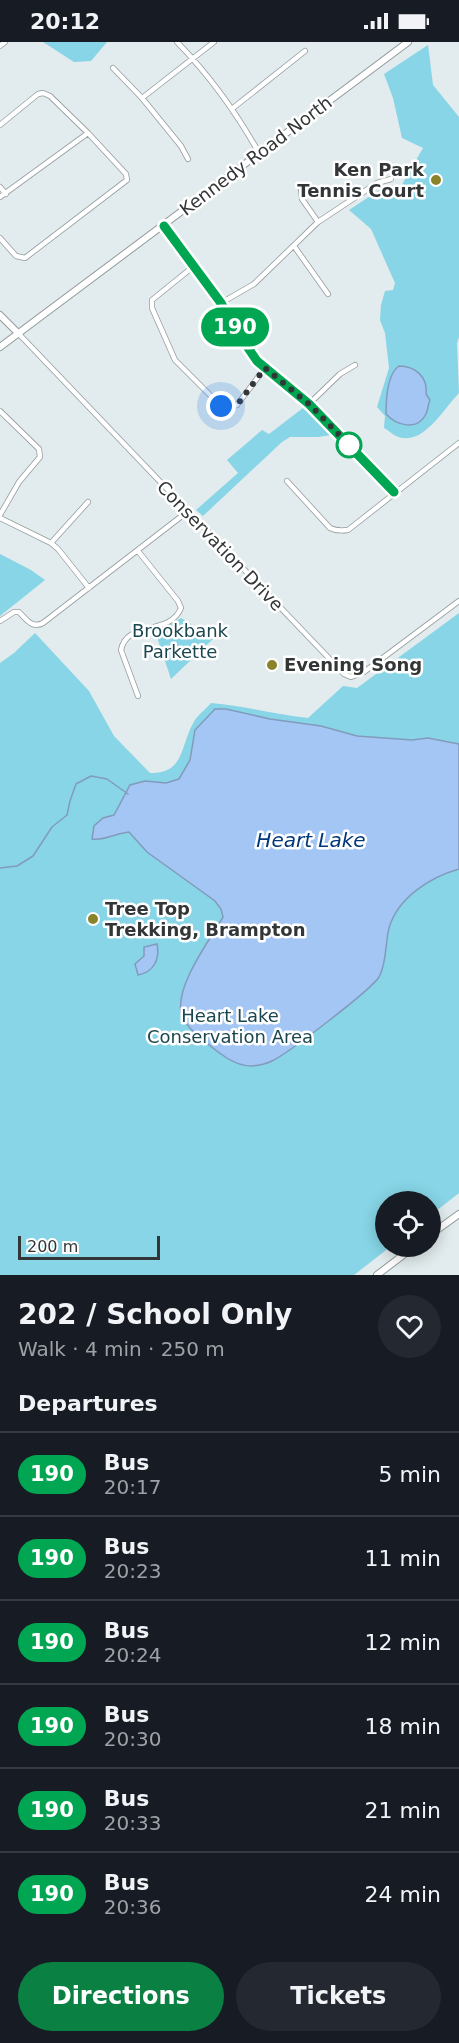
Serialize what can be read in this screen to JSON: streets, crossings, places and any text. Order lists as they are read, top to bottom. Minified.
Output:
{"streets":{"main road":["Kennedy Road North","Conservation Drive"]},"crossings":[["Kennedy Road North","Conservation Drive"]],"water":["Heart Lake"],"parks":["Brookbank Parkette","Heart Lake Conservation Area"],"places":["Ken Park Tennis Court","Evening Song","Tree Top Trekking, Brampton"],"lines":["bus line 190"],"scale_bar":"200 m","page":{"status":"20:12","on_map":"190","scale":"200 m","heading":[["202 / School Only","Walk · 4 min · 250 m"],"Departures"],"list":[{"mark":"190","name":"Bus","note":"20:17","value":"5 min"},{"mark":"190","name":"Bus","note":"20:23","value":"11 min"},{"mark":"190","name":"Bus","note":"20:24","value":"12 min"},{"mark":"190","name":"Bus","note":"20:30","value":"18 min"},{"mark":"190","name":"Bus","note":"20:33","value":"21 min"},{"mark":"190","name":"Bus","note":"20:36","value":"24 min"}],"buttons":["Directions","Tickets"]}}
